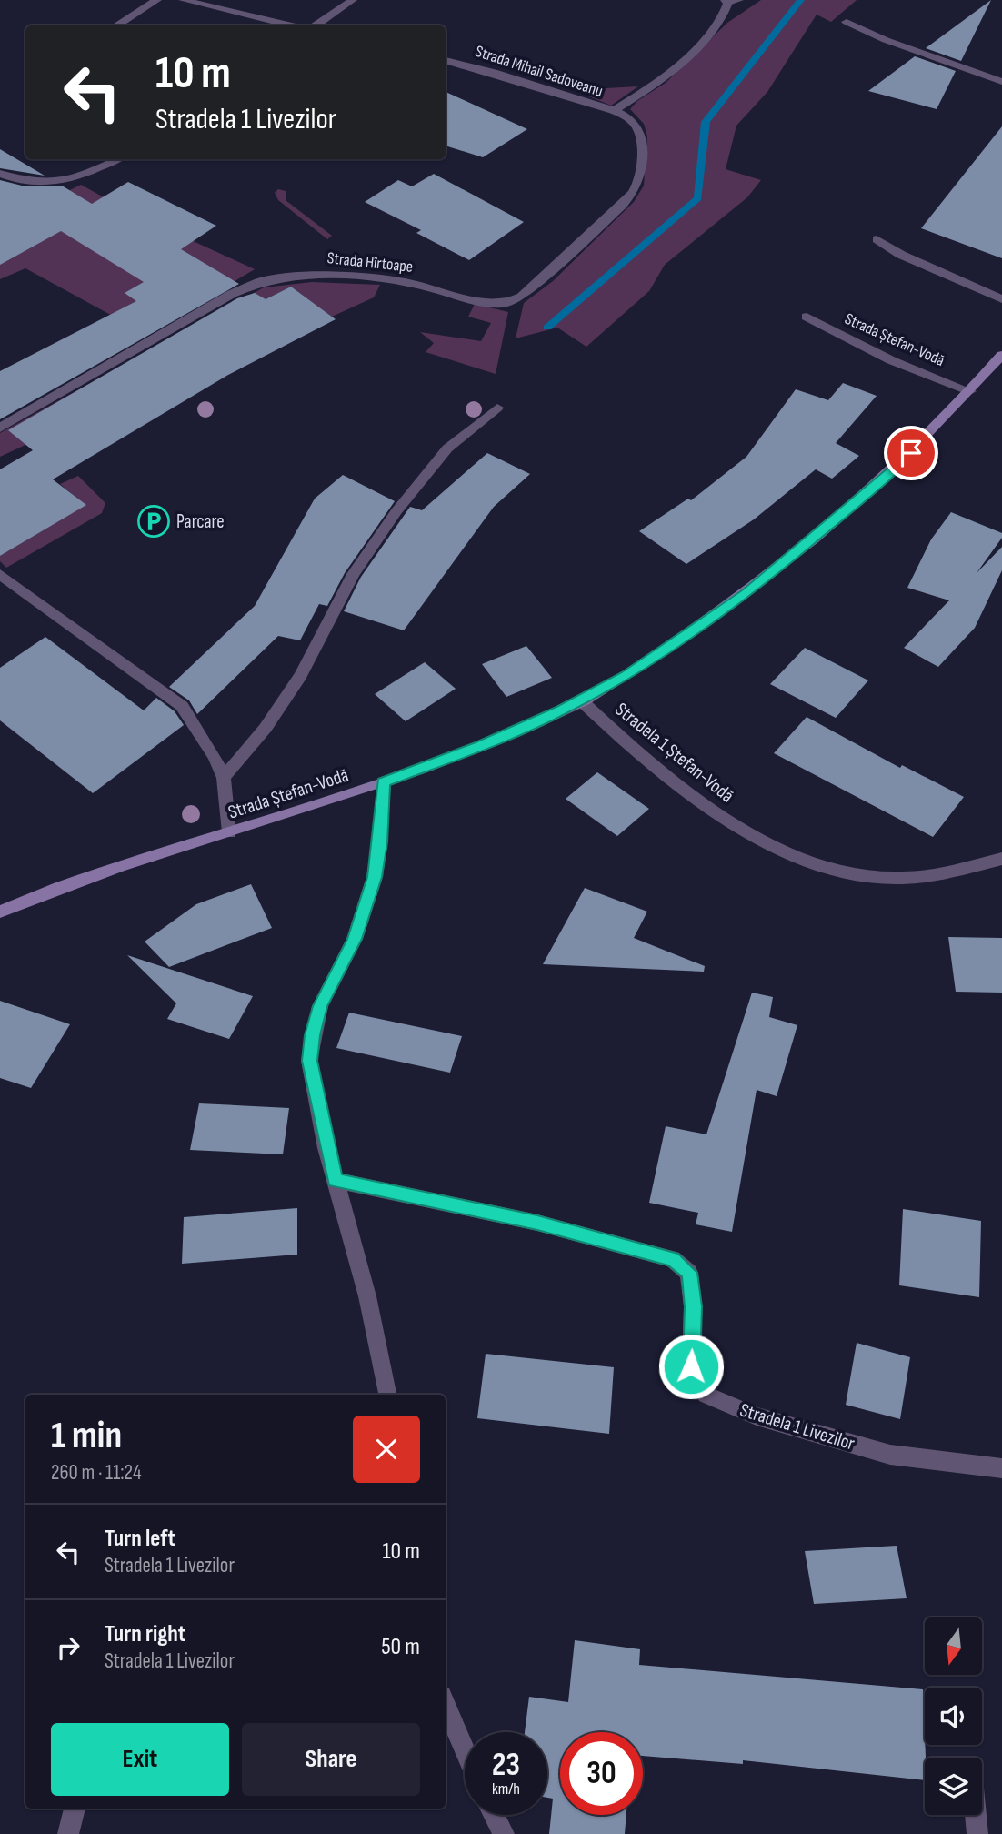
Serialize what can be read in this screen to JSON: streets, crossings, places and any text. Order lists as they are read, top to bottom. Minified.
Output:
{"streets":{"street":["Strada Mihail Sadoveanu","Strada Hîrtoape","Strada Ștefan-Vodă","Stradela 1 Ștefan-Vodă","Stradela 1 Livezilor"]},"crossings":[["Strada Mihail Sadoveanu","Strada Hîrtoape"],["Strada Ștefan-Vodă","Stradela 1 Ștefan-Vodă"]],"places":{"parking":["Parcare"]},"north":"bottom","page":{"turn":["10 m","Stradela 1 Livezilor"],"heading":["1 min","260 m · 11:24"],"list":[{"name":"Turn left","note":"Stradela 1 Livezilor","value":"10 m"},{"name":"Turn right","note":"Stradela 1 Livezilor","value":"50 m"}],"buttons":["Exit","Share"],"speed":"23 km/h","limit":"30"}}
